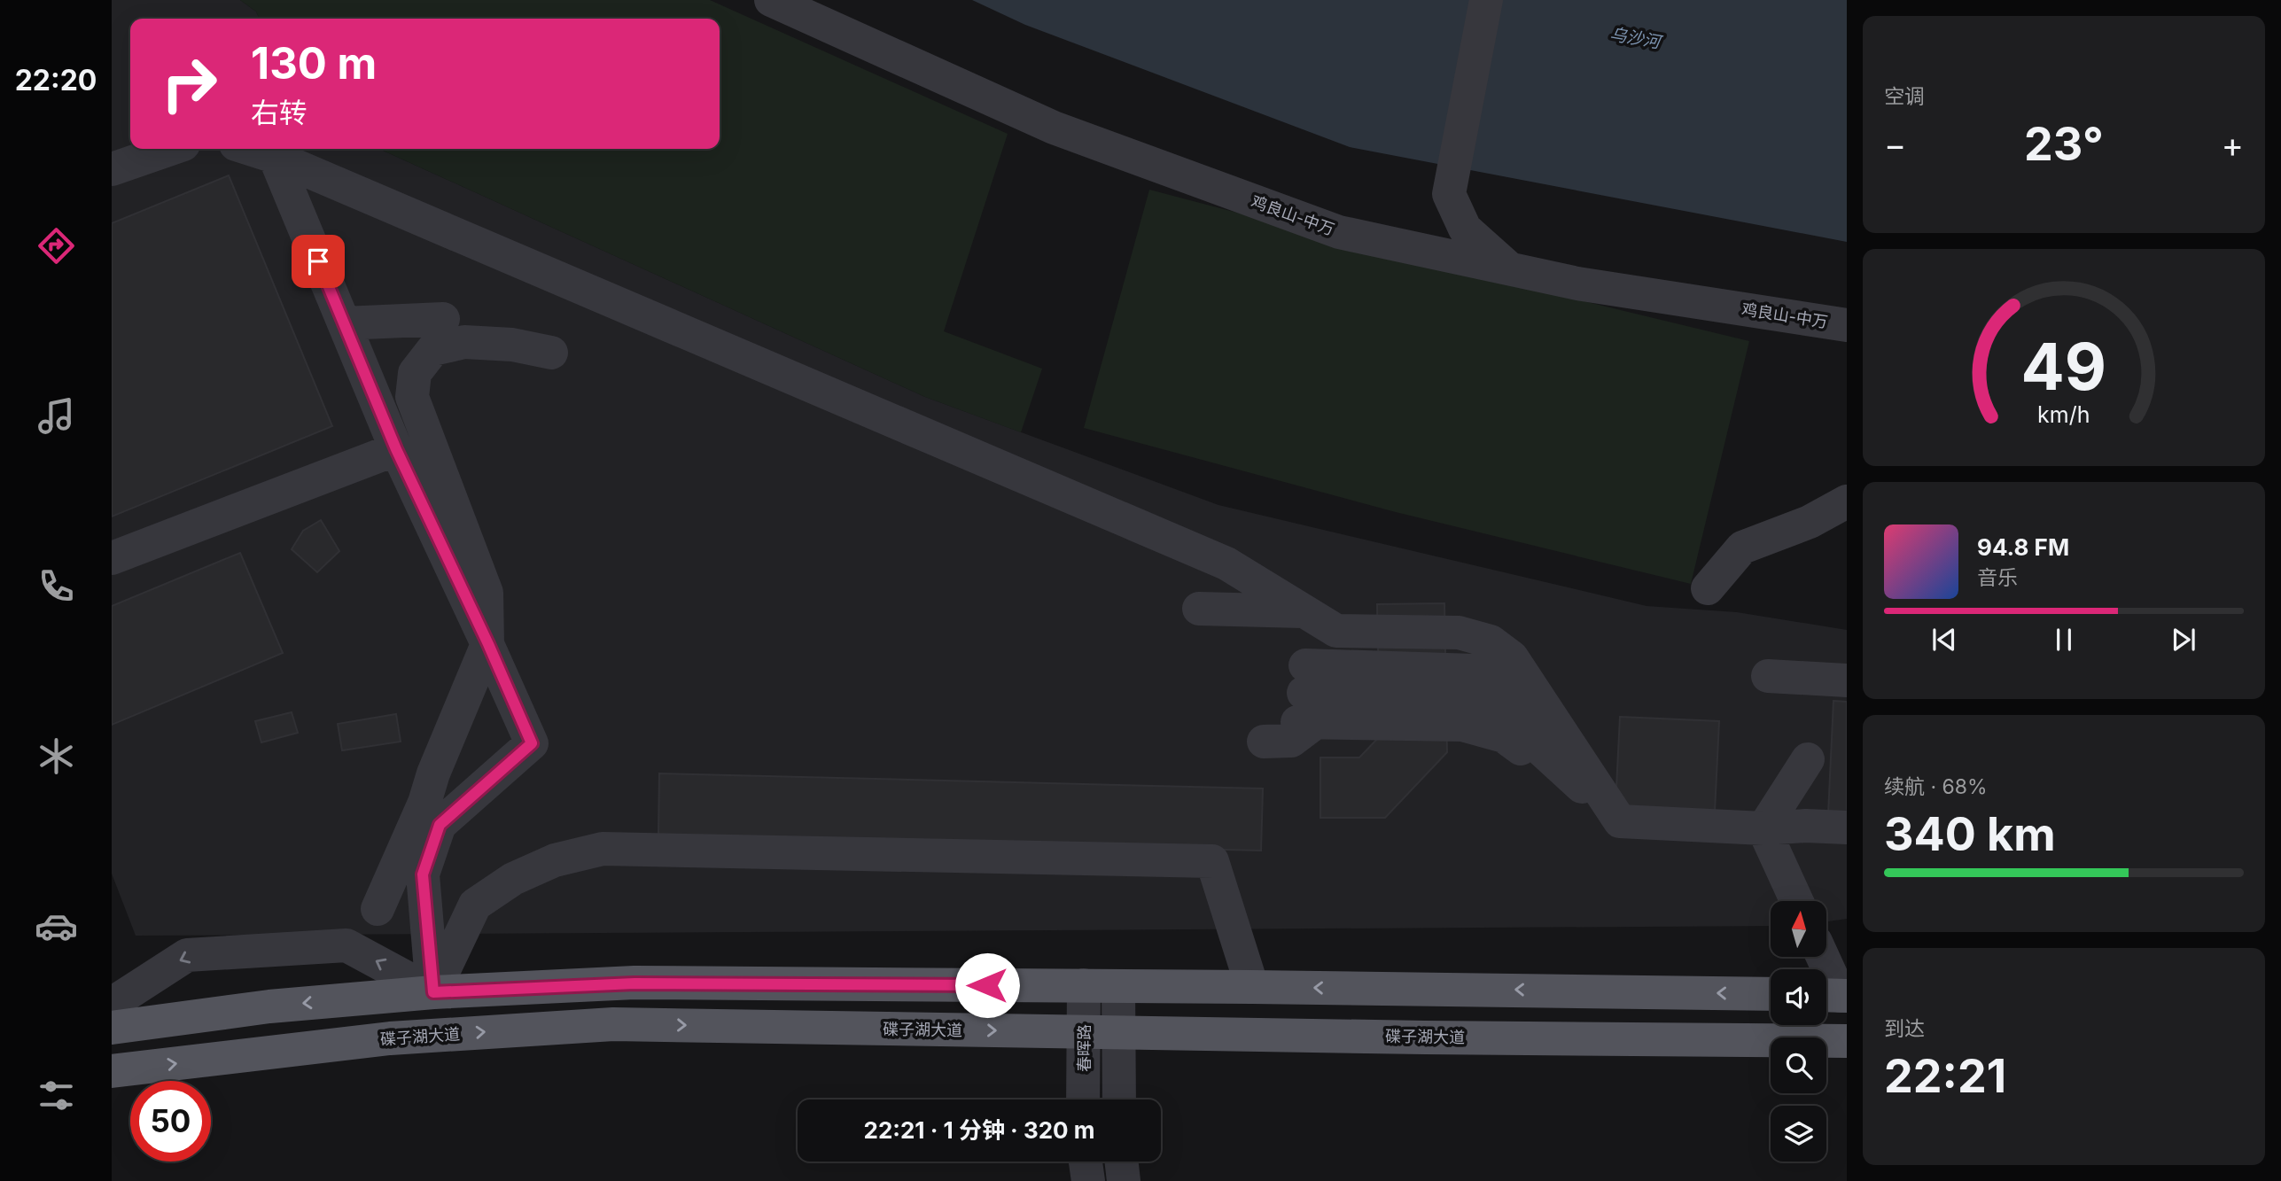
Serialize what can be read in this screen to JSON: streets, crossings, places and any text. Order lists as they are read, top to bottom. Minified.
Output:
{"streets":{"main road":["碟子湖大道"],"street":["鸡良山-中万","春晖路"]},"crossings":[["碟子湖大道","春晖路"]],"water":["乌沙河"],"north":"top","page":{"tabs":"22:20","tile":["空调",["续航 · 68%","340 km"],["到达","22:21"]],"turn":["130 m","右转"],"heat":["−","23°","+"],"song":["94.8 FM","音乐"],"limit":"50","trip":"22:21 · 1 分钟 · 320 m","gauge":["49","km/h"]}}
